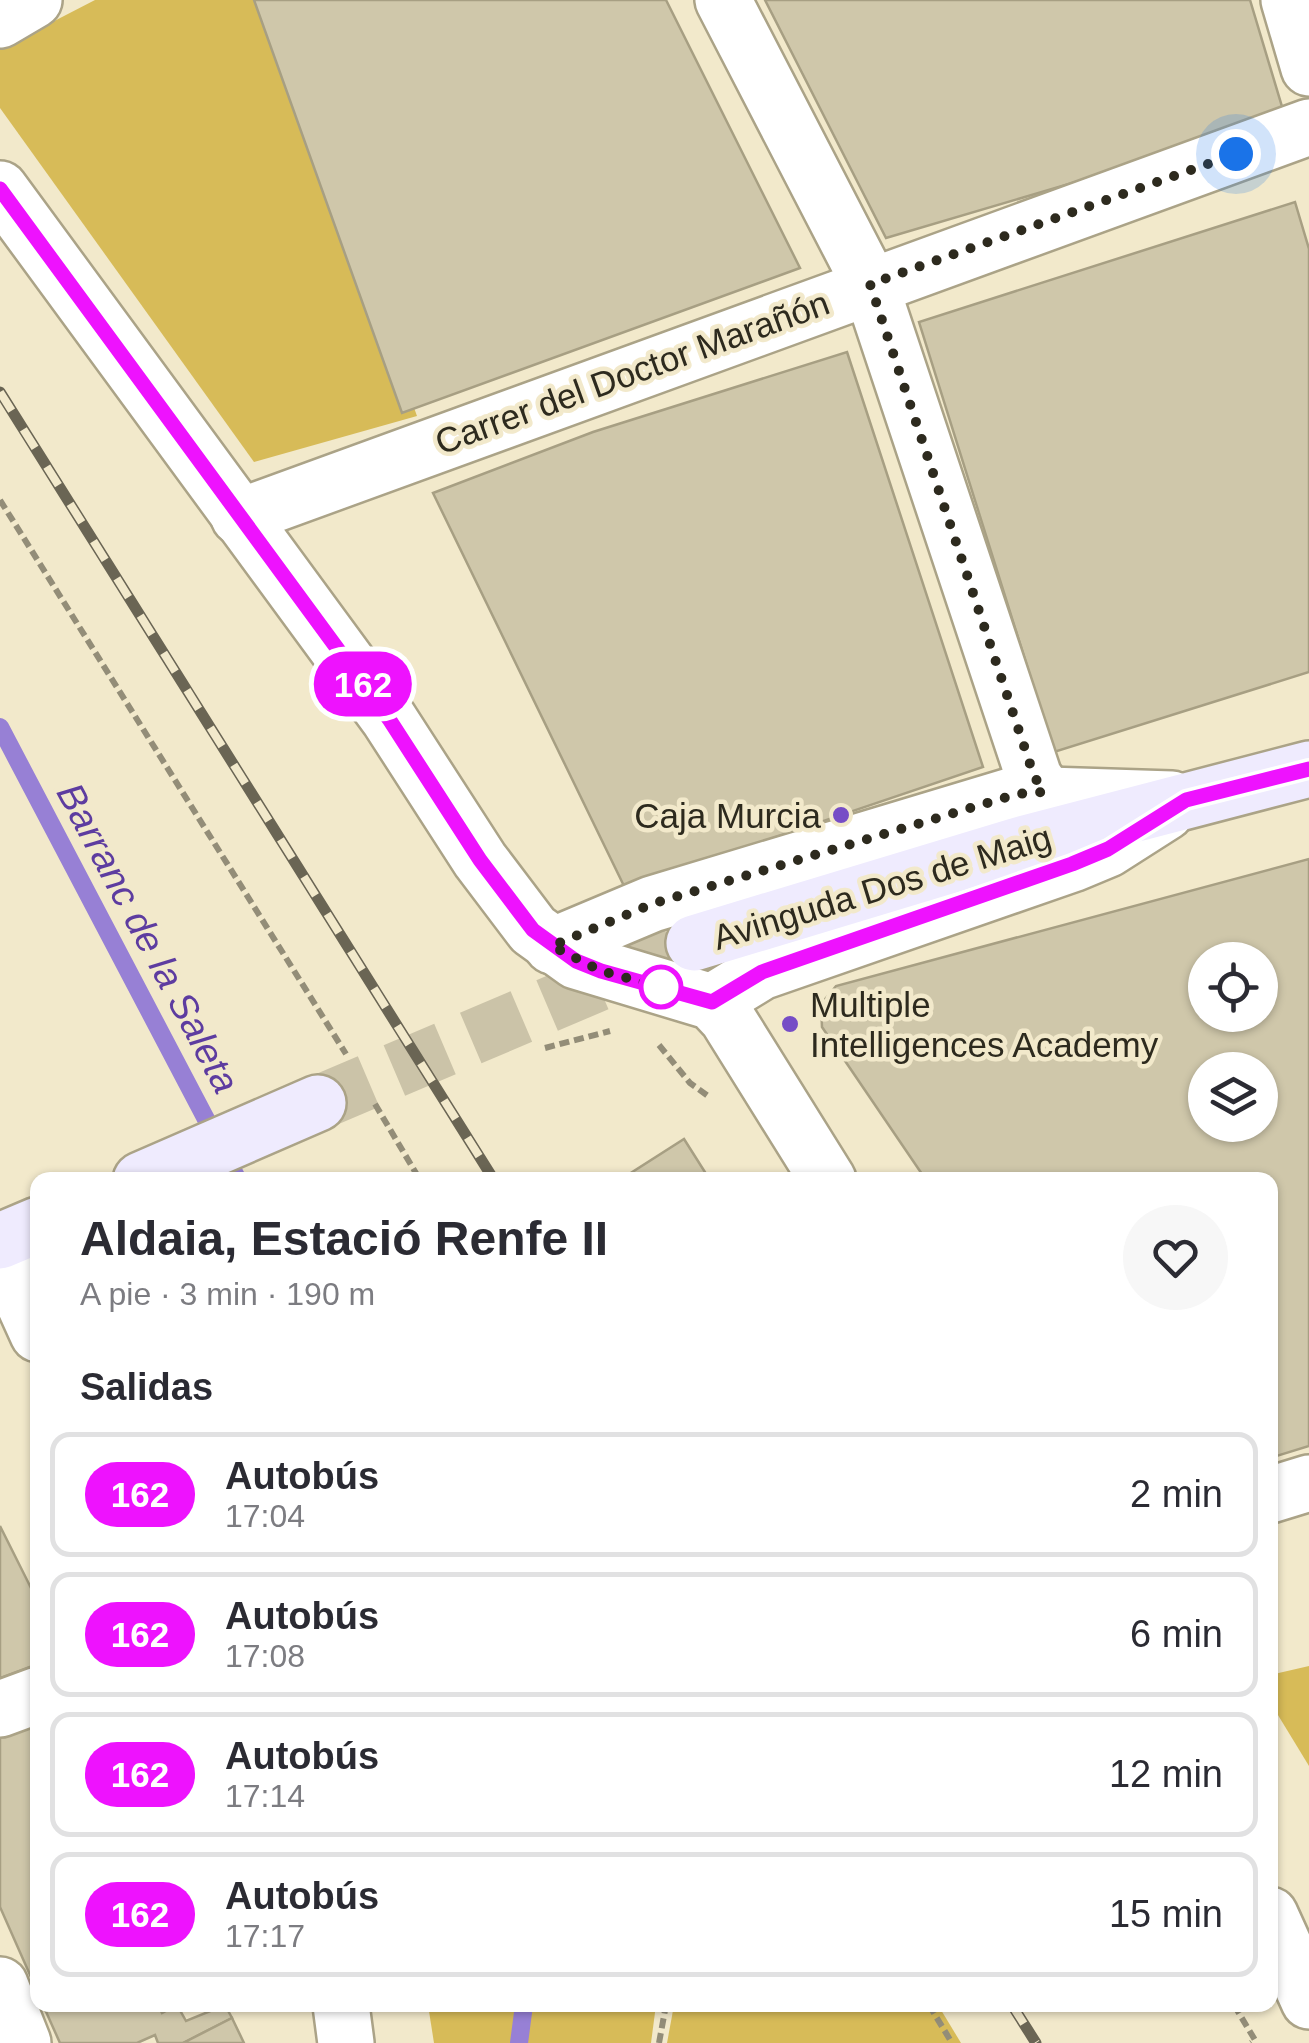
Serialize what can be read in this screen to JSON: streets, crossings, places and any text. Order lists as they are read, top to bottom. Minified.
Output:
{"streets":{"street":["Carrer del Doctor Marañón","Avinguda Dos de Maig"]},"water":["Barranc de la Saleta"],"places":["Caja Murcia","Multiple Intelligences Academy"],"lines":["bus line 162"],"page":{"on_map":"162","heading":[["Aldaia, Estació Renfe II","A pie · 3 min · 190 m"],"Salidas"],"list":[{"mark":"162","name":"Autobús","note":"17:04","value":"2 min"},{"mark":"162","name":"Autobús","note":"17:08","value":"6 min"},{"mark":"162","name":"Autobús","note":"17:14","value":"12 min"},{"mark":"162","name":"Autobús","note":"17:17","value":"15 min"}]}}
